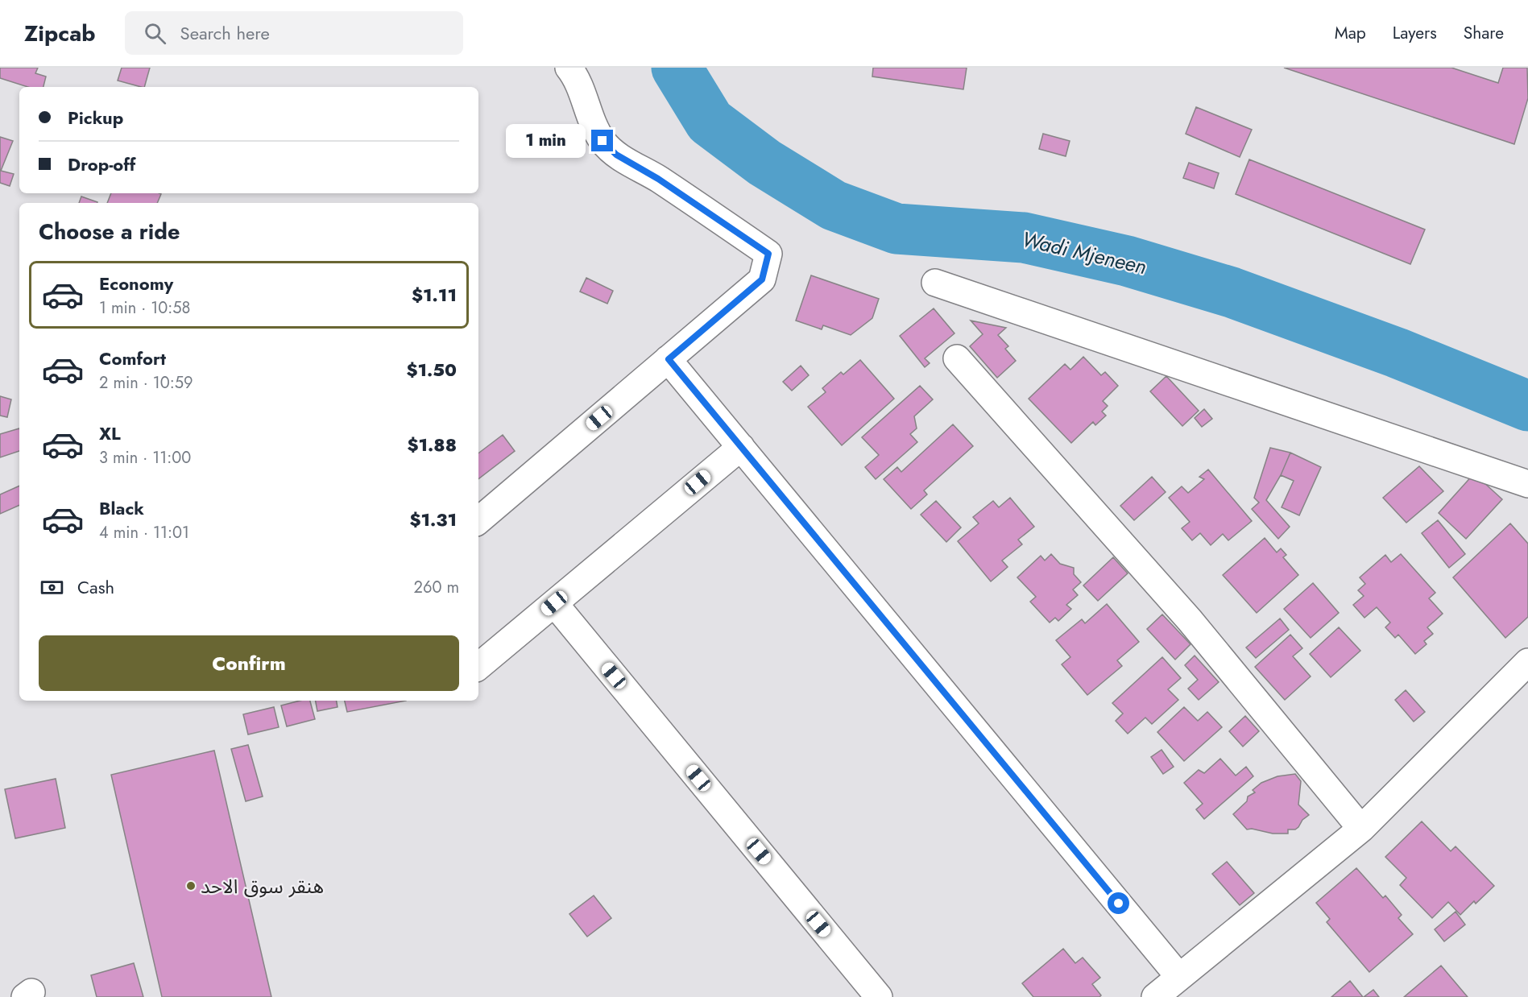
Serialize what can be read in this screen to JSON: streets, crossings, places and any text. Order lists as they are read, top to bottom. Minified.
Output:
{"water":["Wadi Mjeneen"],"places":["هنقر سوق الاحد"],"page":{"header":"Zipcab","search":"Search here","nav":["Map","Layers","Share"],"banner":["Pickup","Drop-off"],"bubble":"1 min","heading":"Choose a ride","list":[{"name":"Economy","note":"1 min · 10:58","value":"$1.11"},{"name":"Comfort","note":"2 min · 10:59","value":"$1.50"},{"name":"XL","note":"3 min · 11:00","value":"$1.88"},{"name":"Black","note":"4 min · 11:01","value":"$1.31"}],"pay":["Cash","260 m"],"buttons":"Confirm"}}
